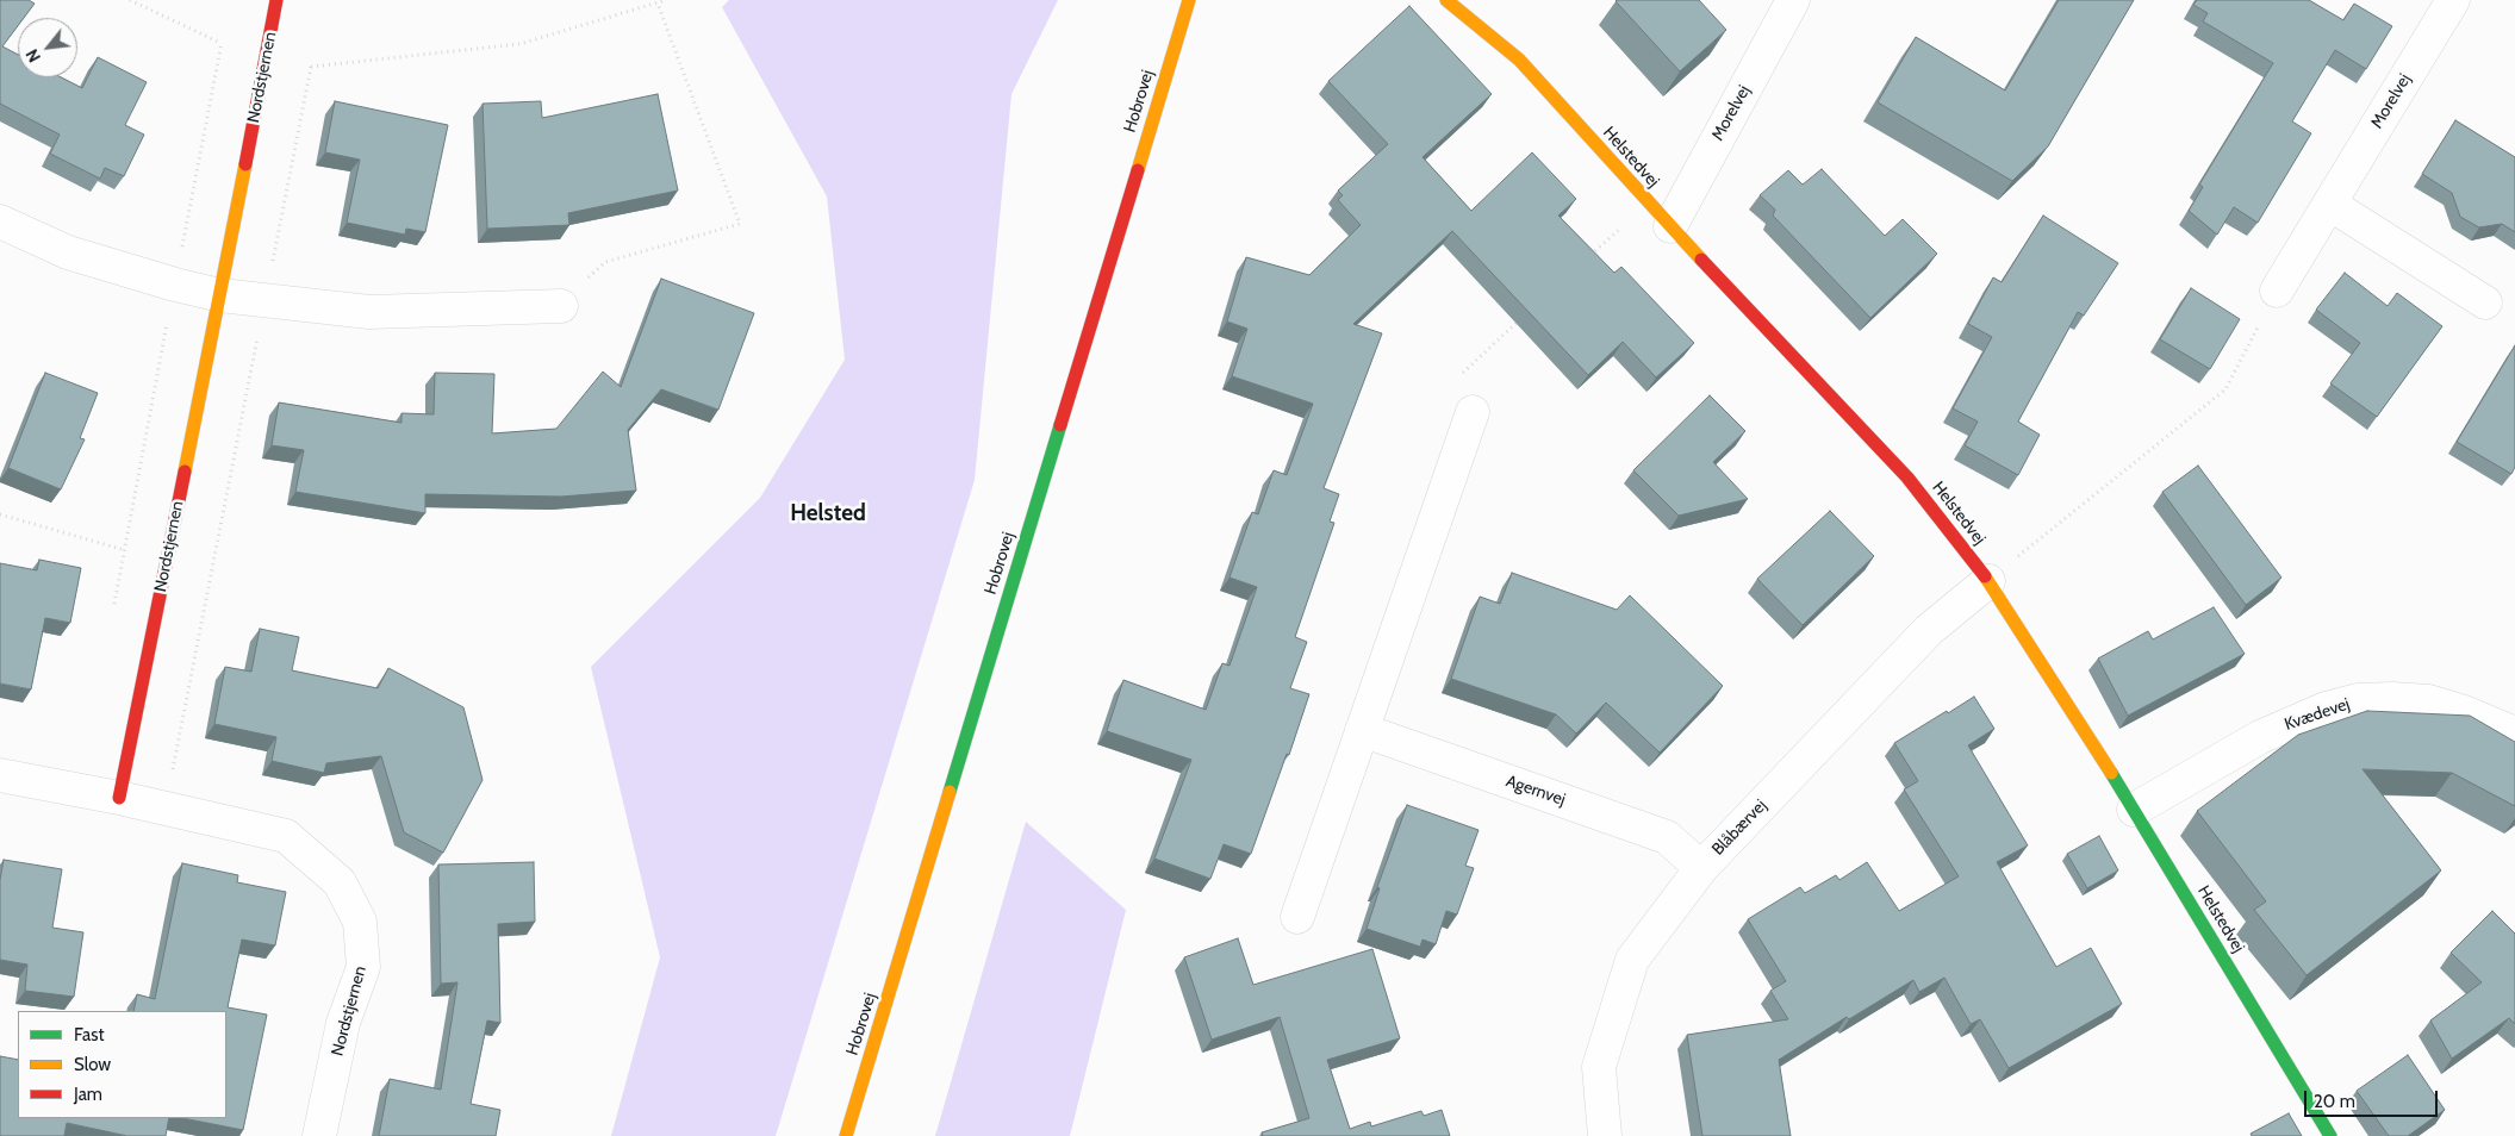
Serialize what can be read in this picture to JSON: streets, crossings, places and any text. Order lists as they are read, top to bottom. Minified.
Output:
{"streets":{"street":["Nordstjernen","Hobrovej","Morelvej","Helstedvej","Kvædevej","Agernvej","Blåbærvej"]},"crossings":[["Morelvej","Helstedvej"],["Helstedvej","Kvædevej"],["Helstedvej","Blåbærvej"],["Agernvej","Blåbærvej"]],"districts":["Helsted"],"legend":["Fast","Slow","Jam"],"scale_bar":"20 m","north":"bottom left"}
